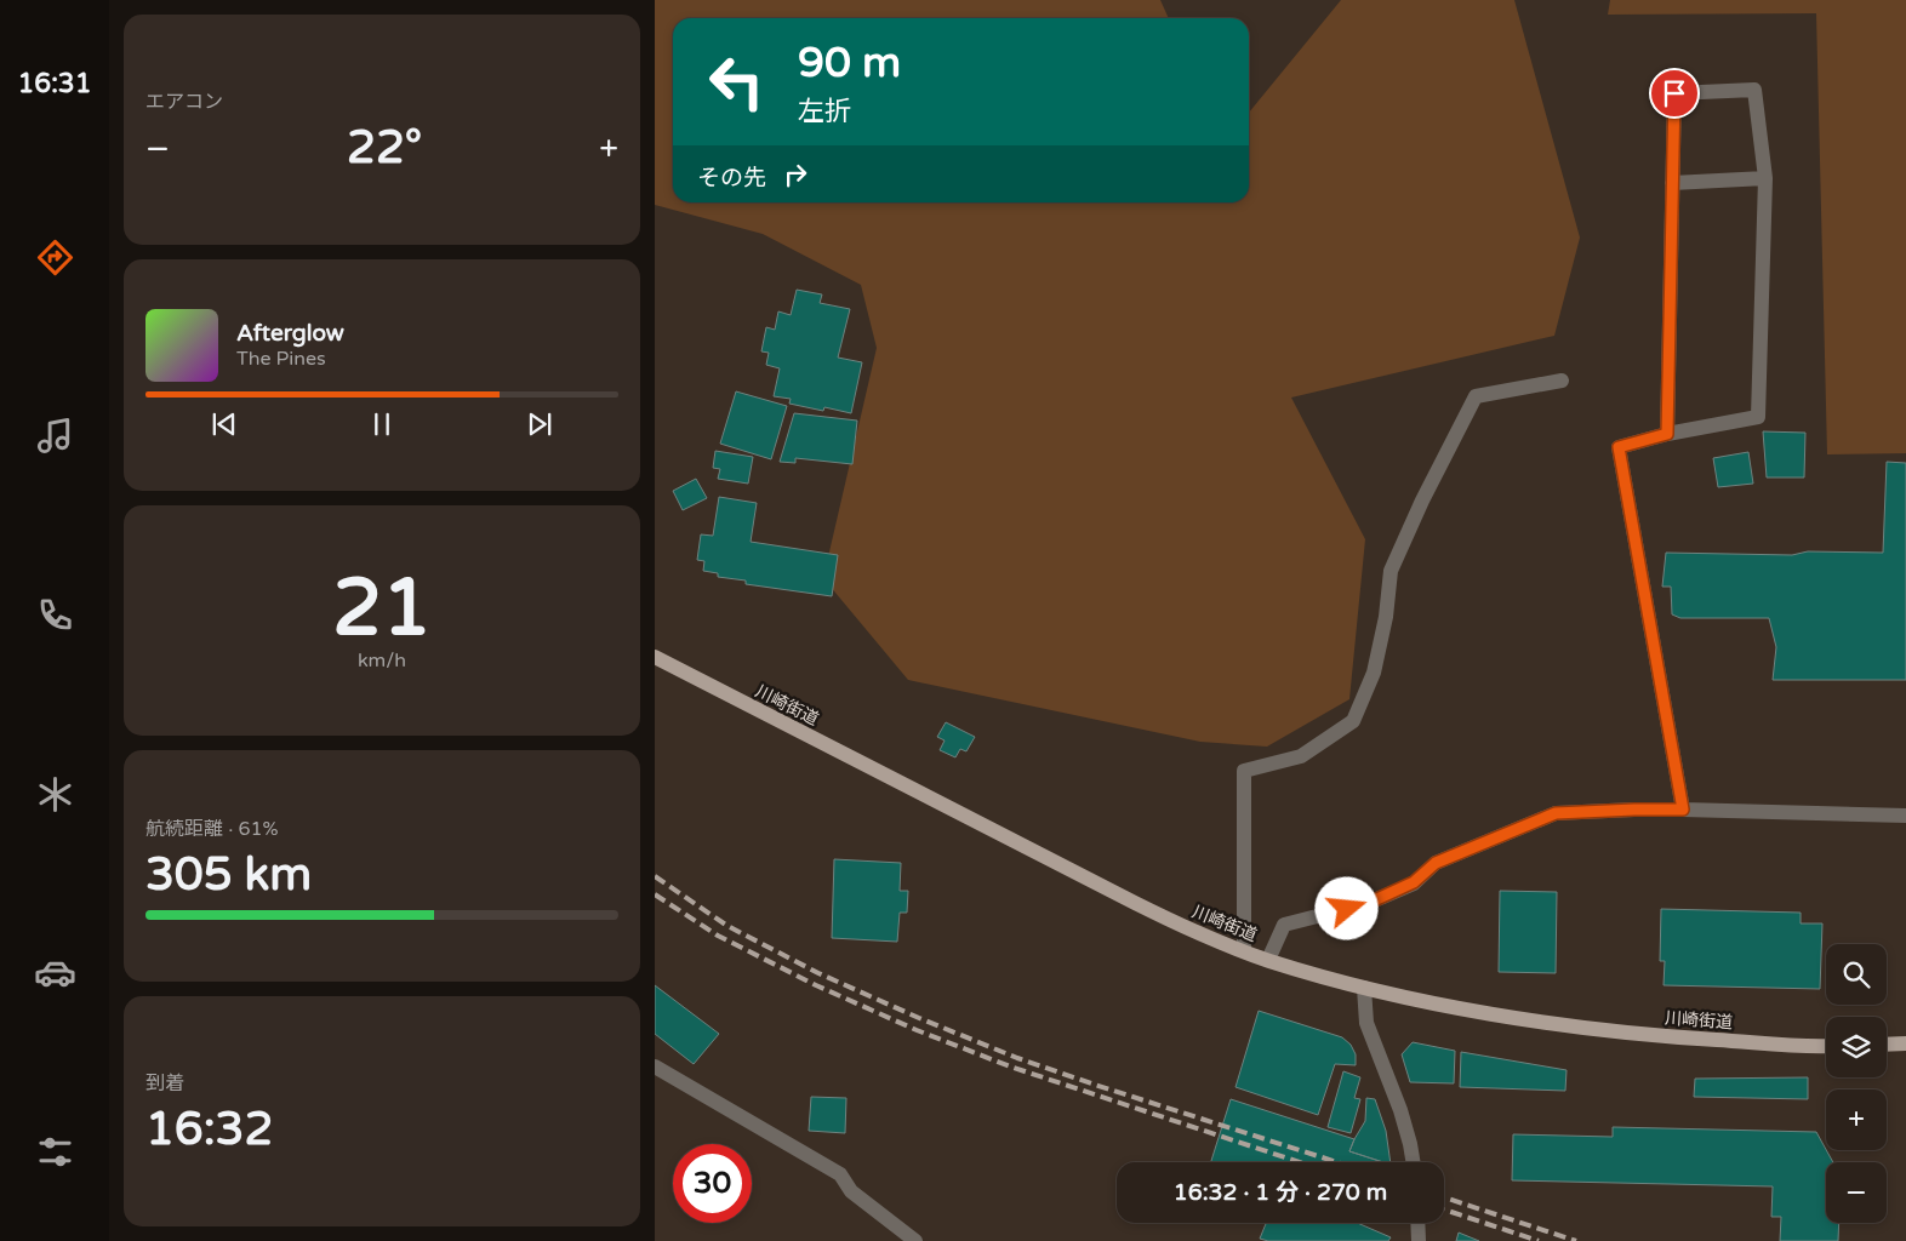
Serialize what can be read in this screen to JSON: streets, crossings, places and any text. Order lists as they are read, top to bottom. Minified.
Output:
{"streets":{"main road":["川崎街道"]},"page":{"tabs":"16:31","tile":["エアコン",["21","km/h"],["航続距離 · 61%","305 km"],["到着","16:32"]],"turn":["90 m","左折"],"heat":["−","22°","+"],"then":"その先","song":["Afterglow","The Pines"],"map_buttons":["+","−"],"limit":"30","trip":"16:32 · 1 分 · 270 m"}}
